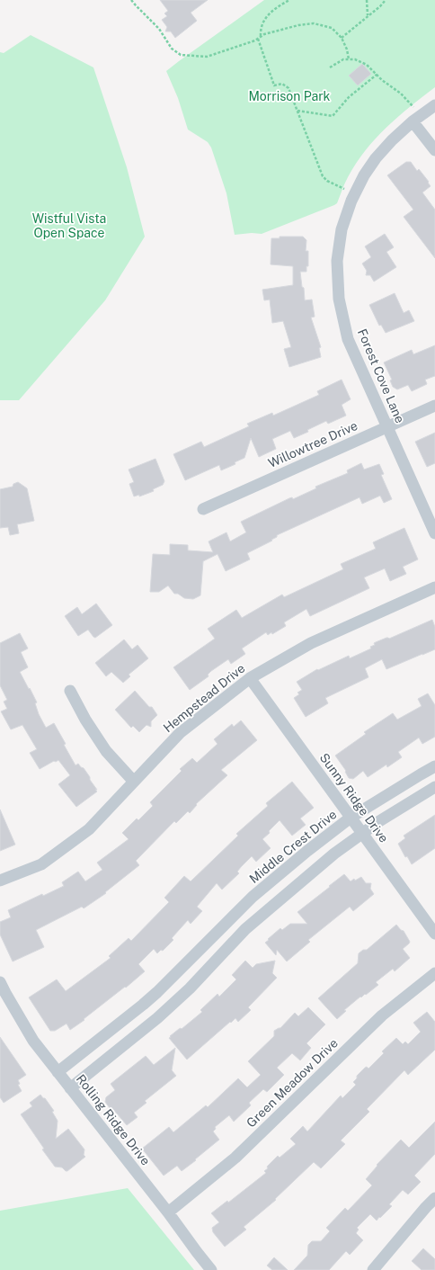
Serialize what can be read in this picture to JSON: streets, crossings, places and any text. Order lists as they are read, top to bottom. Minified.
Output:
{"streets":{"street":["Forest Cove Lane","Willowtree Drive","Hempstead Drive","Sunny Ridge Drive","Middle Crest Drive","Green Meadow Drive","Rolling Ridge Drive"]},"crossings":[["Forest Cove Lane","Willowtree Drive"],["Hempstead Drive","Sunny Ridge Drive"],["Sunny Ridge Drive","Middle Crest Drive"],["Middle Crest Drive","Rolling Ridge Drive"],["Green Meadow Drive","Rolling Ridge Drive"]],"parks":["Morrison Park","Wistful Vista Open Space"]}
